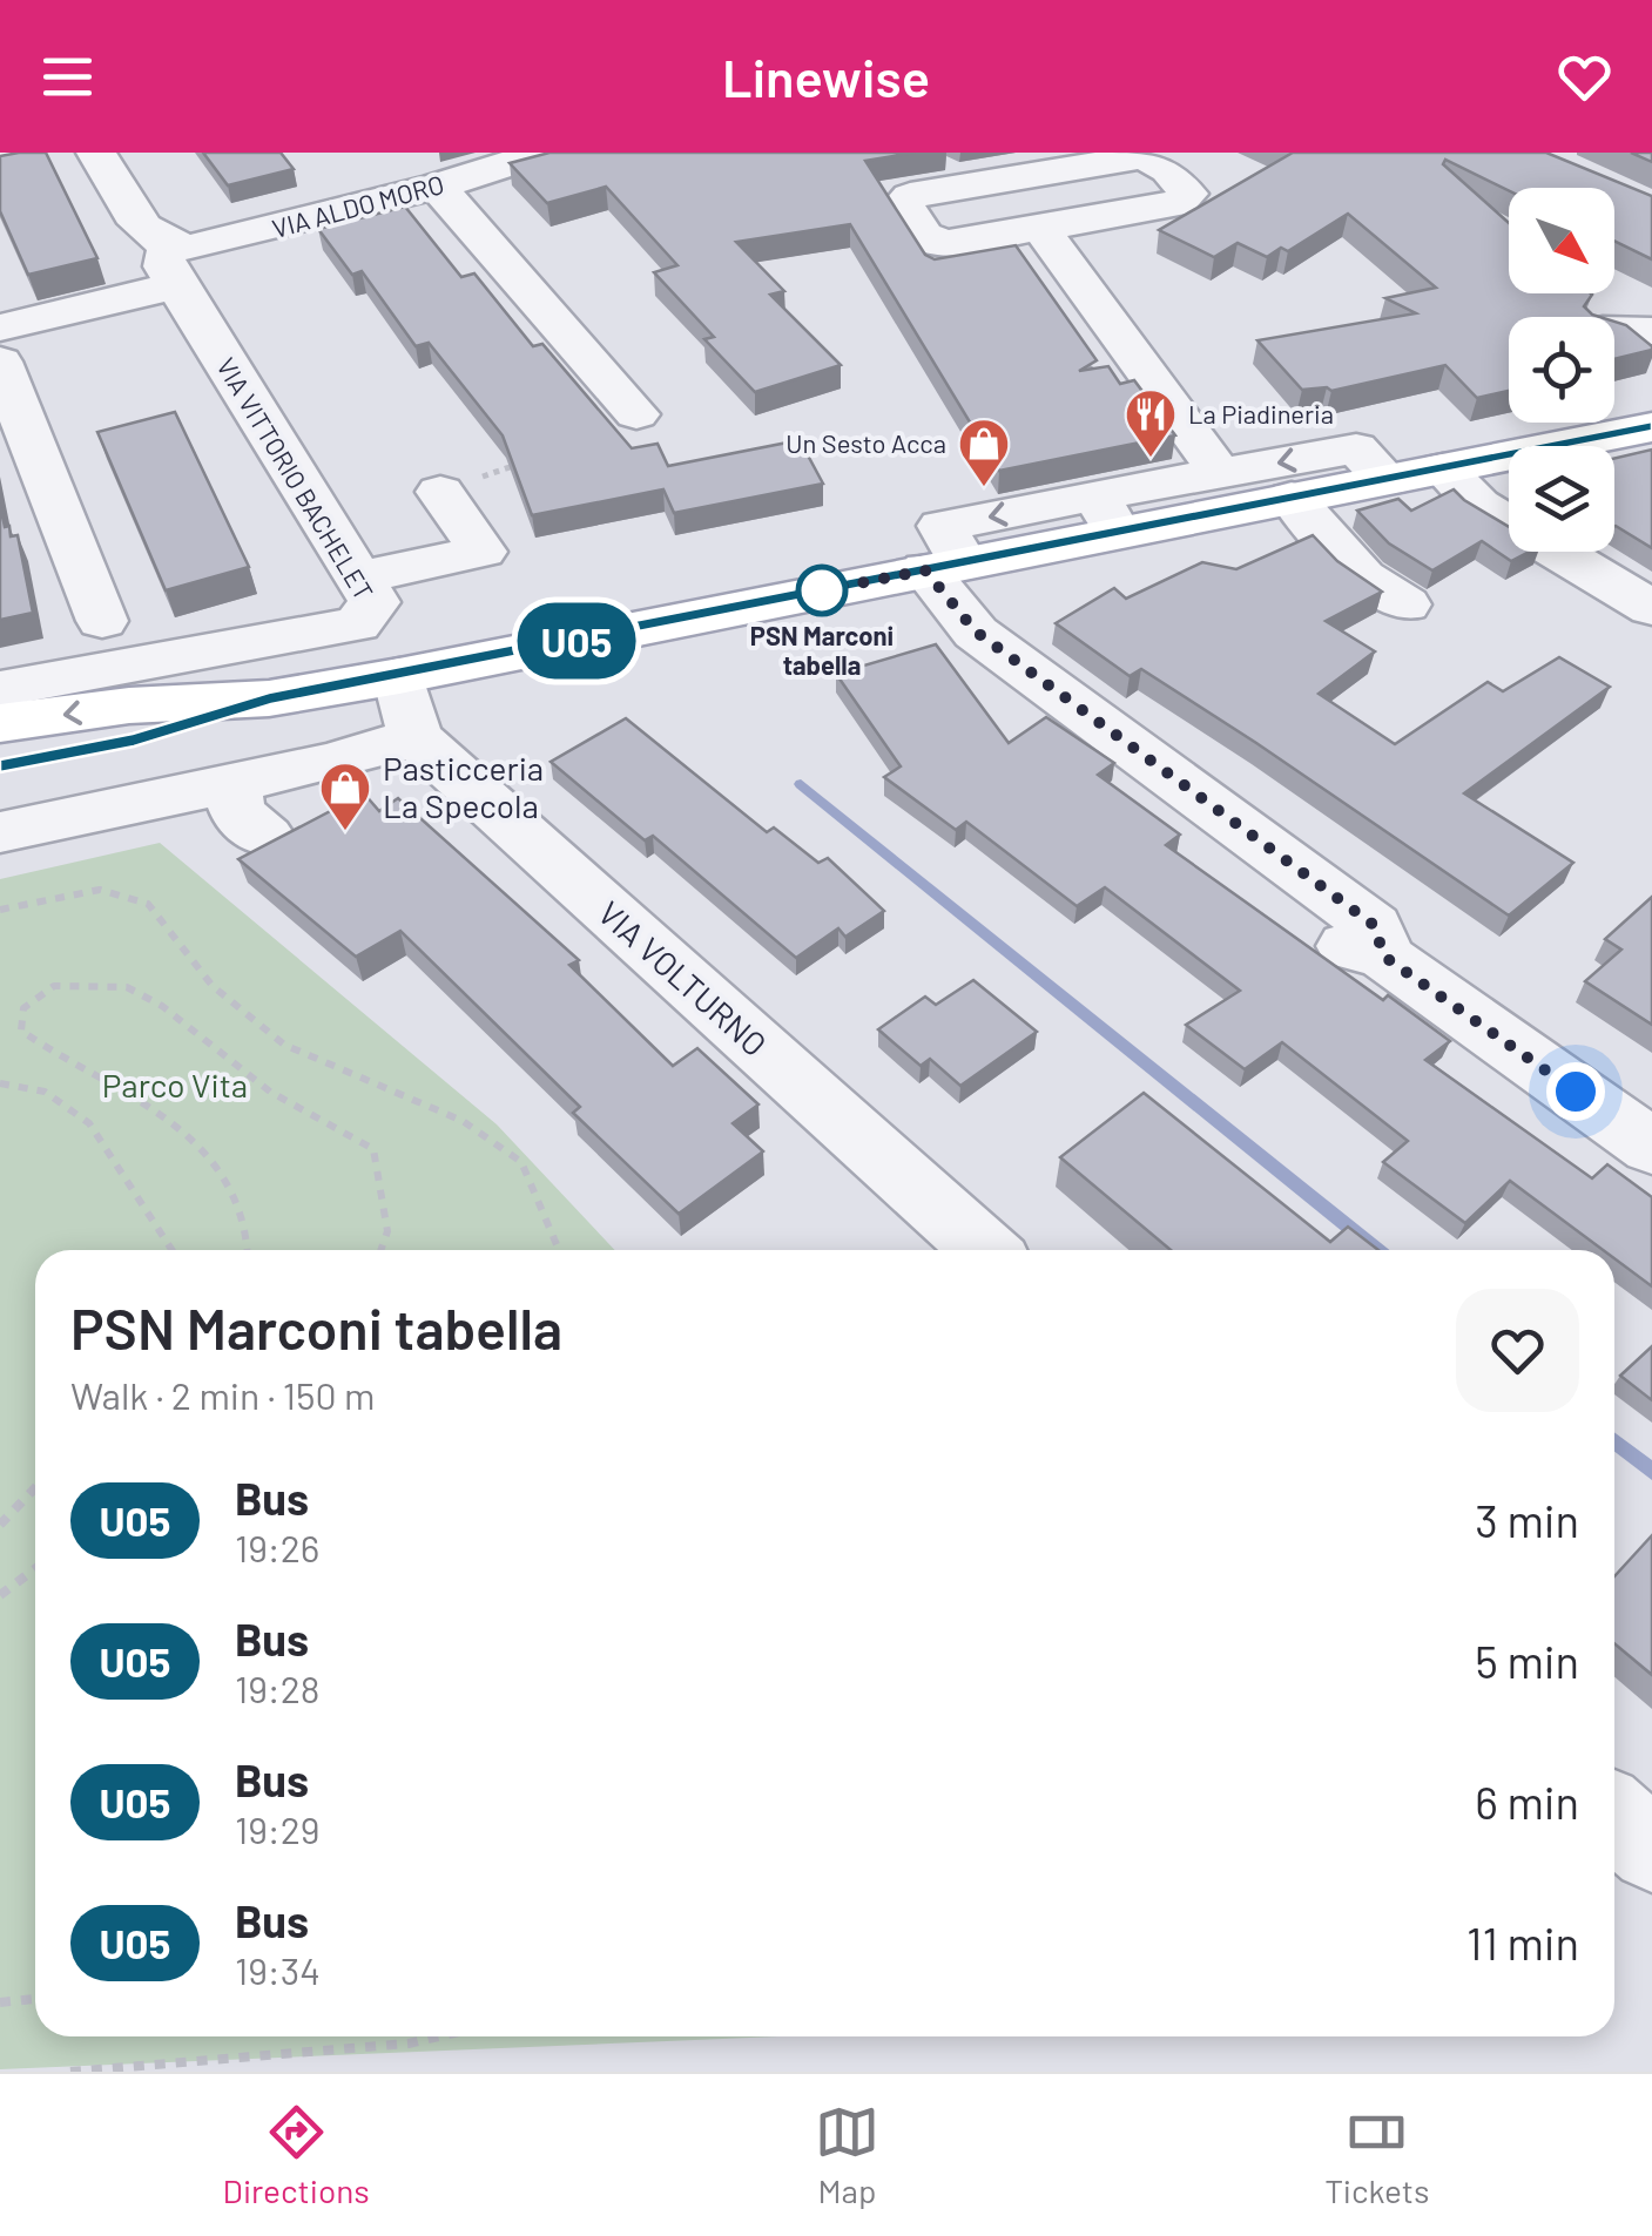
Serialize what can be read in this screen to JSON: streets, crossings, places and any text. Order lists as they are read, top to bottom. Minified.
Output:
{"streets":{"street":["VIA ALDO MORO","VIA VITTORIO BACHELET","VIA VOLTURNO"]},"crossings":[["VIA ALDO MORO","VIA VITTORIO BACHELET"]],"parks":["Parco Vita"],"places":{"restaurant":["La Piadineria"],"shop":["Un Sesto Acca","Pasticceria La Specola"],"other":["PSN Marconi tabella"]},"lines":["bus line U05"],"north":"bottom right","page":{"header":"Linewise","on_map":"U05","heading":["PSN Marconi tabella","Walk · 2 min · 150 m"],"list":[{"mark":"U05","name":"Bus","note":"19:26","value":"3 min"},{"mark":"U05","name":"Bus","note":"19:28","value":"5 min"},{"mark":"U05","name":"Bus","note":"19:29","value":"6 min"},{"mark":"U05","name":"Bus","note":"19:34","value":"11 min"}],"tabs":["Directions","Map","Tickets"]}}
